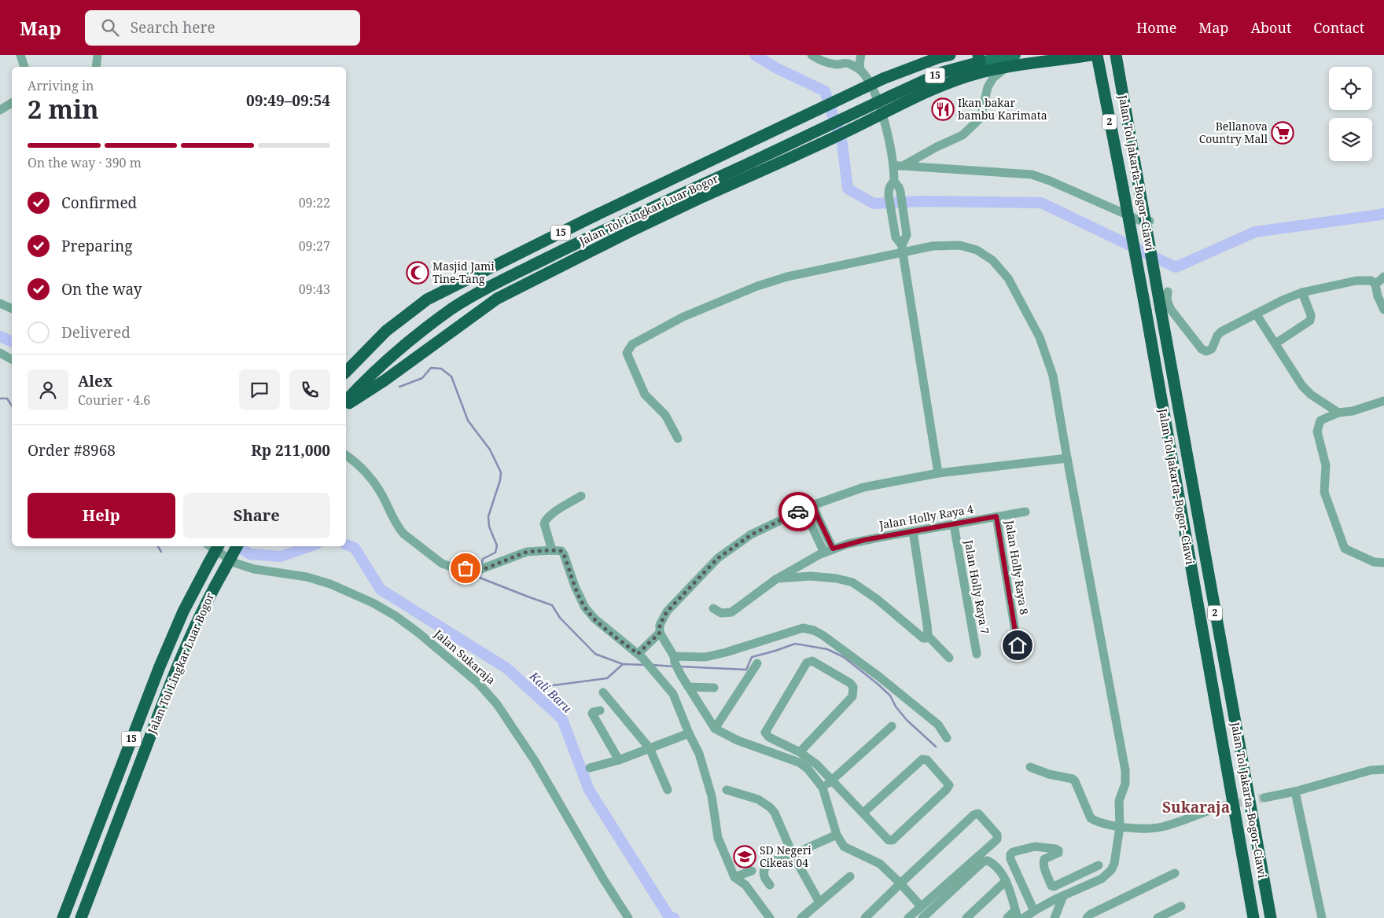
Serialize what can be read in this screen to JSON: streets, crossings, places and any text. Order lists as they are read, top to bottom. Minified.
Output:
{"streets":{"highway":["15","2","Jalan Tol Jakarta–Bogor–Ciawi","Jalan Tol Lingkar Luar Bogor"],"street":["Jalan Holly Raya 4","Jalan Holly Raya 8","Jalan Holly Raya 7","Jalan Sukaraja"]},"crossings":[["Jalan Holly Raya 4","Jalan Holly Raya 8"],["Jalan Holly Raya 4","Jalan Holly Raya 7"]],"districts":["Sukaraja"],"water":["Kali Baru"],"places":{"restaurant":["Ikan bakar bambu Karimata"],"supermarket":["Bellanova Country Mall"],"mosque":["Masjid Jami Tine-Tang"],"school or university":["SD Negeri Cikeas 04"]},"page":{"header":"Map","search":"Search here","nav":["Home","Map","About","Contact"],"heading":["2 min","Arriving in","09:49–09:54"],"panel":["Alex","Courier · 4.6","Order #8968","Rp 211,000"],"bar":"On the way · 390 m","list":[["Confirmed","09:22"],["Preparing","09:27"],["On the way","09:43"],"Delivered"],"buttons":["Help","Share"]}}
